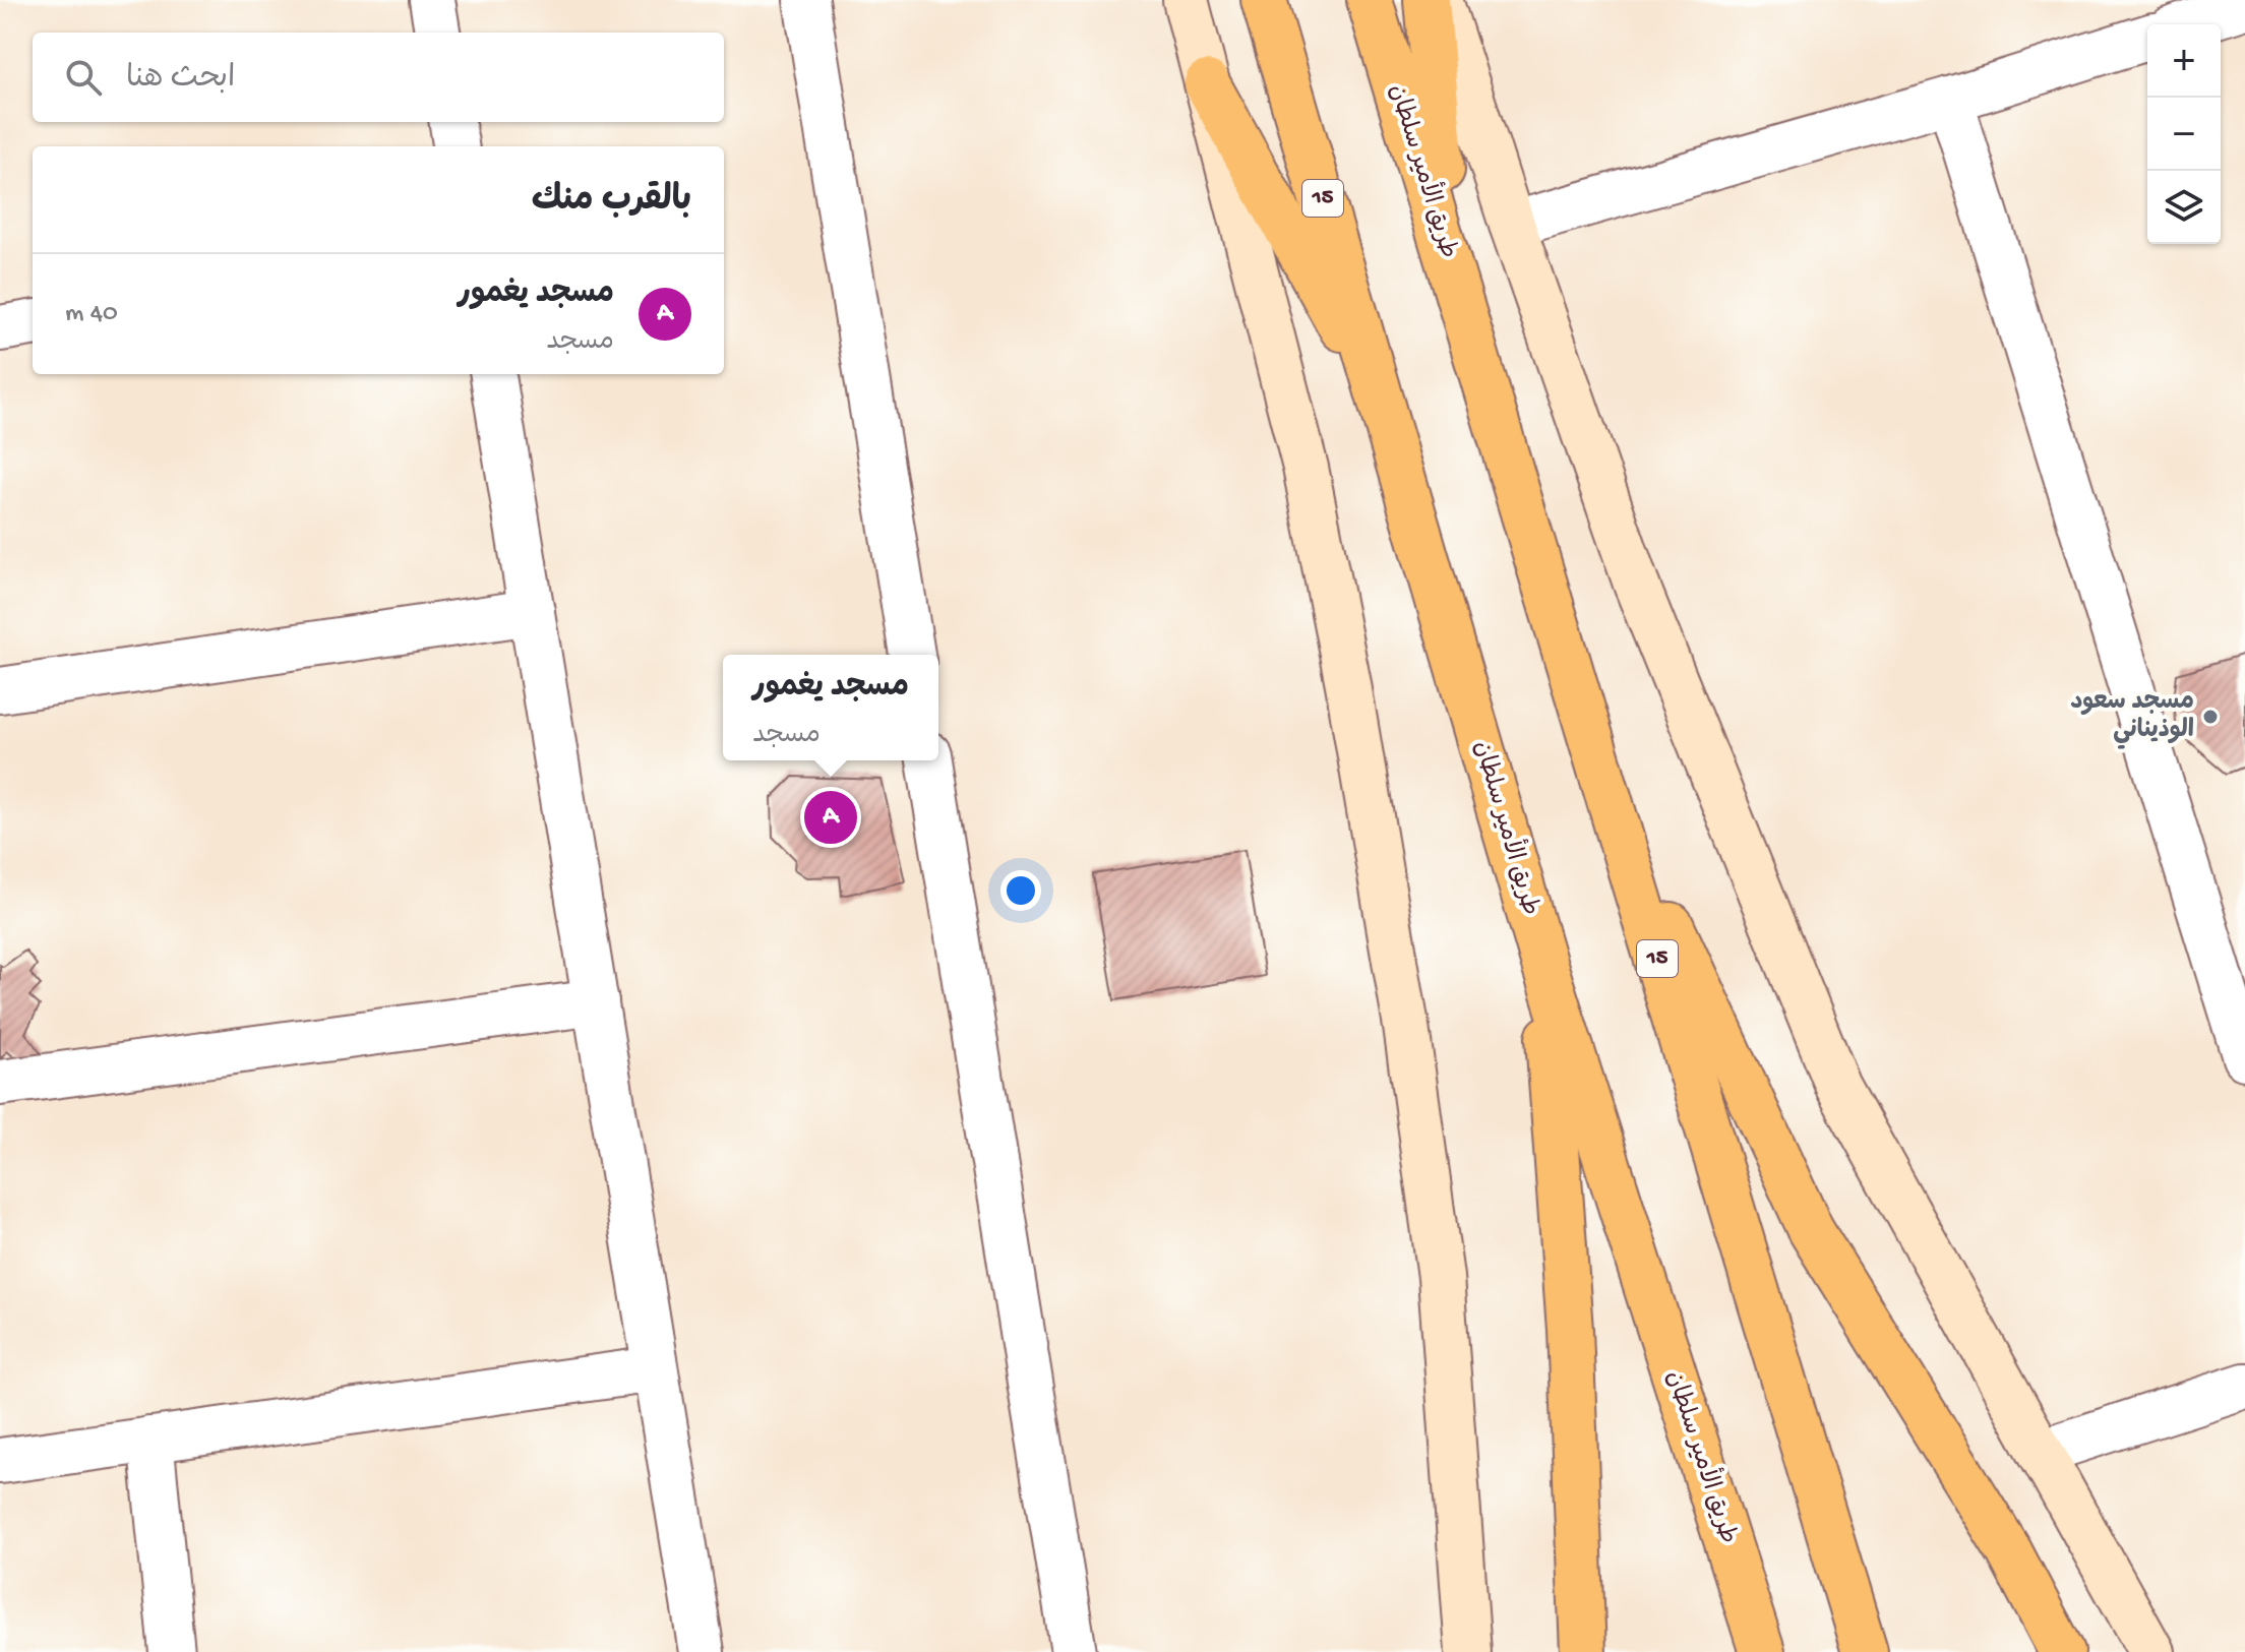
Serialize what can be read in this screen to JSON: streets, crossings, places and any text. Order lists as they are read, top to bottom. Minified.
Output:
{"streets":{"highway":["طريق الأمير سلطان","15"]},"places":["مسجد سعود الوذيناني"],"page":{"map_buttons":["+","−"],"search":"ابحث هنا","heading":"بالقرب منك","list":[{"mark":"A","name":"مسجد يغمور","note":"مسجد","value":"40 m"}],"popup":["مسجد يغمور","مسجد"],"pins":"A"}}
